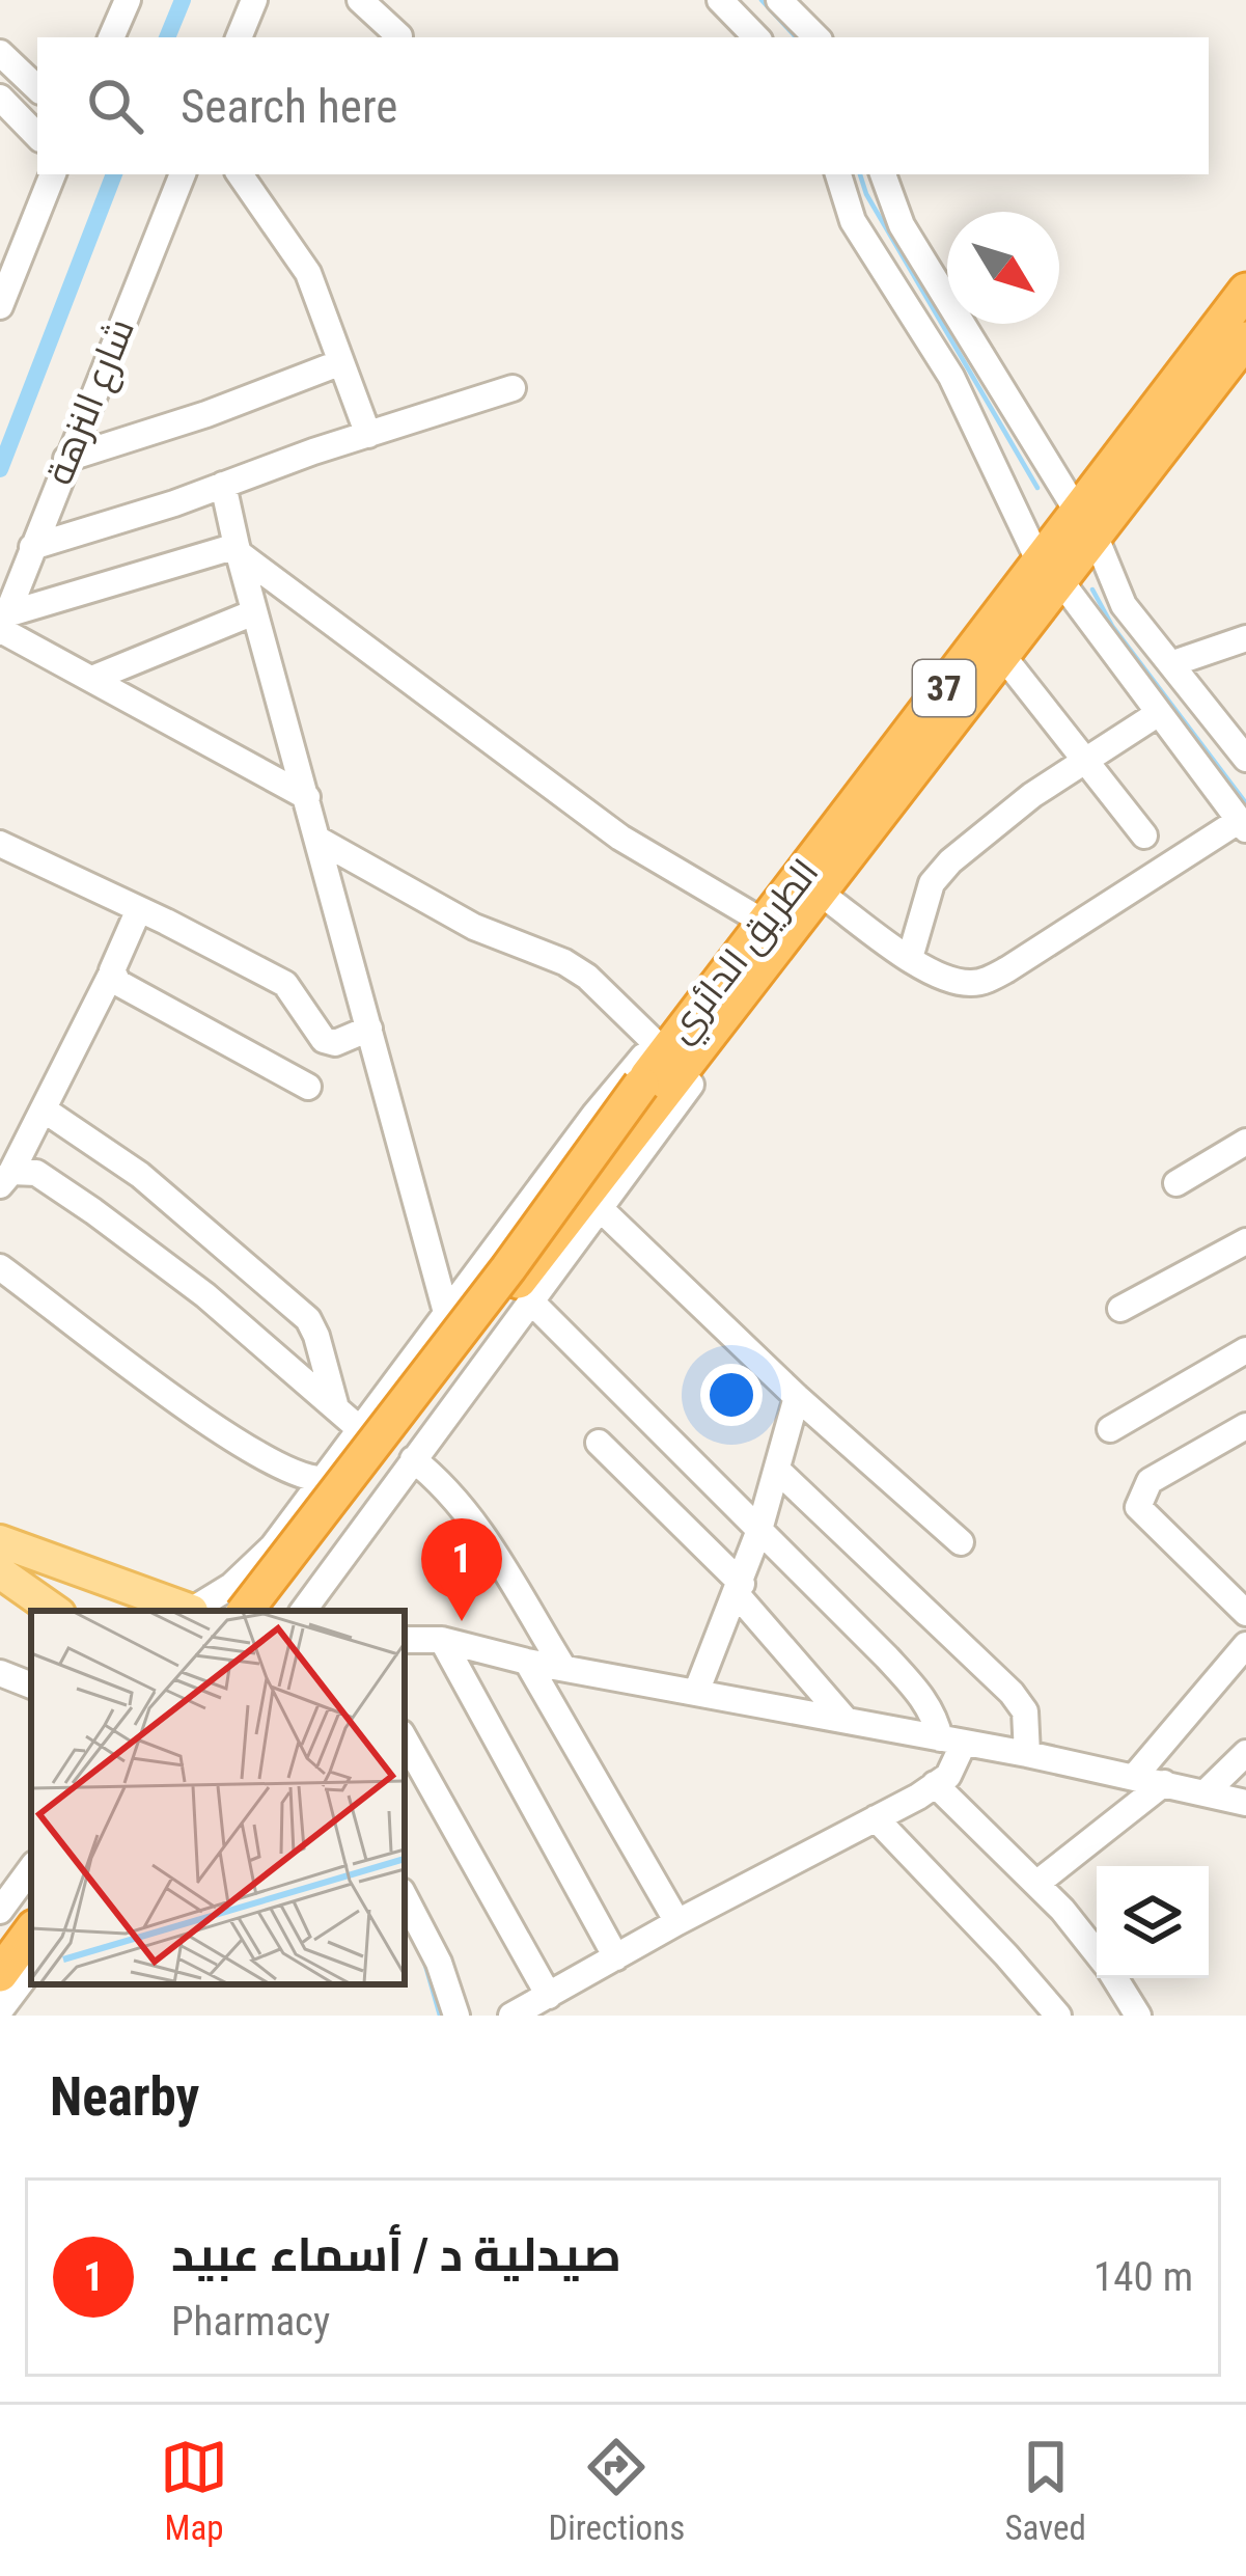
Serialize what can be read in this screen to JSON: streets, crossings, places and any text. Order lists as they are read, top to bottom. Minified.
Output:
{"streets":{"highway":["37","الطريق الدائري"],"street":["شارع النزهة"]},"north":"bottom right","page":{"search":"Search here","pins":"1","heading":"Nearby","list":[{"mark":"1","name":"صيدلية د / أسماء عبيد","note":"Pharmacy","value":"140 m"}],"nav":["Map","Directions","Saved"]}}
